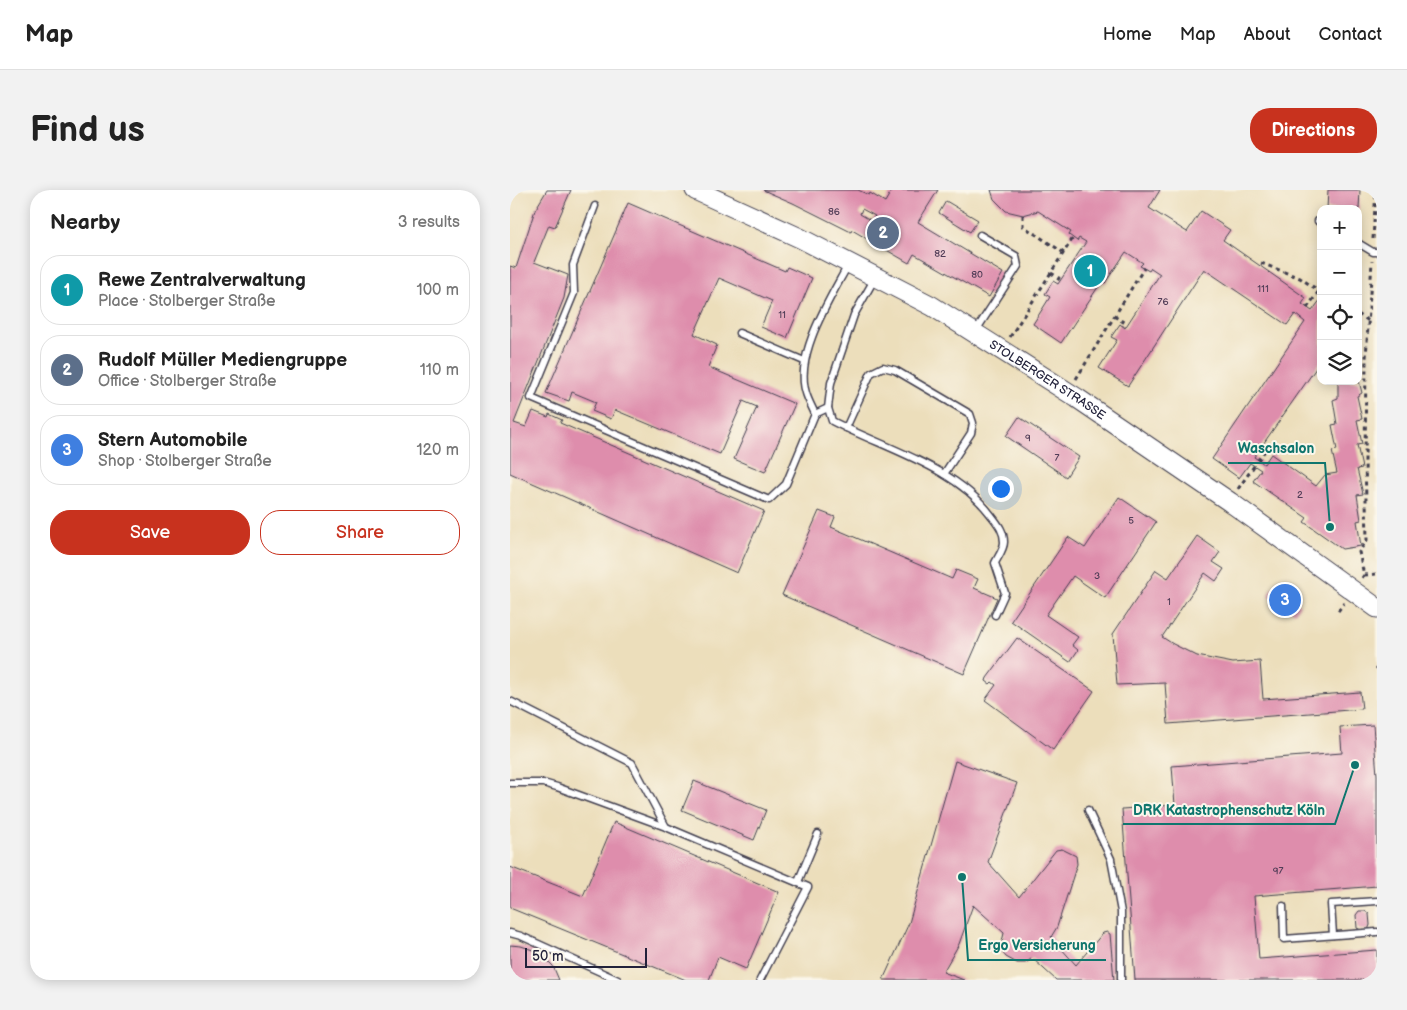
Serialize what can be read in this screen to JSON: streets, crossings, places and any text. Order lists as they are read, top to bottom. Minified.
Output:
{"streets":{"street":["STOLBERGER STRASSE"]},"places":["Waschsalon","DRK Katastrophenschutz Köln","Ergo Versicherung"],"house_numbers":["86","82","80","111","76","11","9","7","2","5","3","1","97"],"scale_bar":"50 m","page":{"header":"Map","nav":["Home","Map","About","Contact"],"buttons":["Directions",["Save","Share"]],"title":"Find us","heading":["Nearby","3 results"],"map_buttons":["+","−"],"pins":["2","1","3"],"list":[{"mark":"1","name":"Rewe Zentralverwaltung","note":"Place · Stolberger Straße","value":"100 m"},{"mark":"2","name":"Rudolf Müller Mediengruppe","note":"Office · Stolberger Straße","value":"110 m"},{"mark":"3","name":"Stern Automobile","note":"Shop · Stolberger Straße","value":"120 m"}],"scale":"50 m"}}
